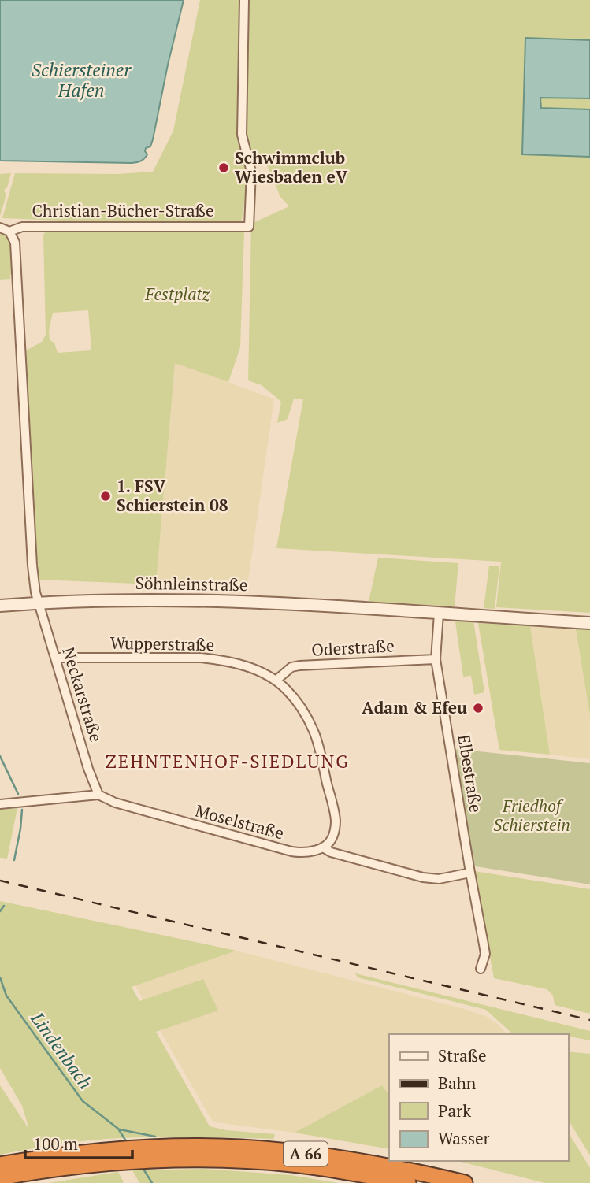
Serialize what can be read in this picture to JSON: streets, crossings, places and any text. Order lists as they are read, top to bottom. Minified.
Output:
{"streets":{"highway":["A 66"],"street":["Christian-Bücher-Straße","Söhnleinstraße","Wupperstraße","Oderstraße","Neckarstraße","Elbestraße","Moselstraße"]},"crossings":[["Christian-Bücher-Straße","Neckarstraße"],["Söhnleinstraße","Neckarstraße"],["Söhnleinstraße","Elbestraße"],["Wupperstraße","Oderstraße"],["Wupperstraße","Neckarstraße"],["Wupperstraße","Moselstraße"],["Oderstraße","Elbestraße"],["Neckarstraße","Moselstraße"],["Elbestraße","Moselstraße"]],"districts":["ZEHNTENHOF-SIEDLUNG"],"water":["Schiersteiner Hafen","Lindenbach"],"parks":["Festplatz","Friedhof Schierstein"],"places":["Schwimmclub Wiesbaden eV","1. FSV Schierstein 08","Adam & Efeu"],"legend":["Straße","Bahn","Park","Wasser"],"scale_bar":"100 m"}
